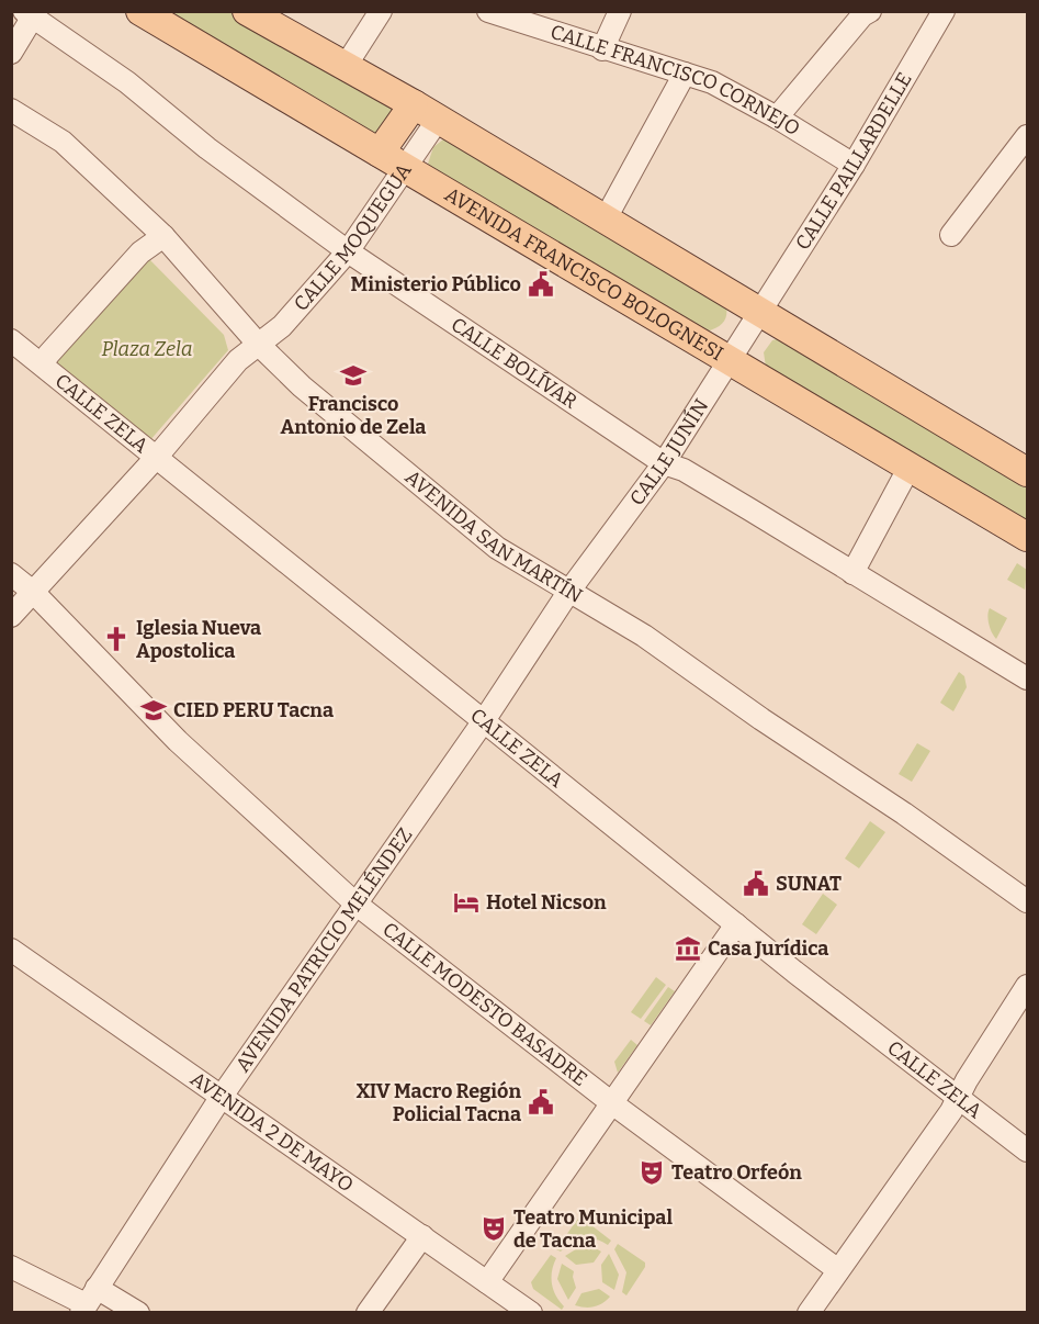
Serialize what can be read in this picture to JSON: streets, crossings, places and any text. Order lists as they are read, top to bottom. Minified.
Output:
{"streets":{"main road":["AVENIDA FRANCISCO BOLOGNESI"],"street":["CALLE FRANCISCO CORNEJO","CALLE PAILLARDELLE","CALLE MOQUEGUA","CALLE BOLÍVAR","CALLE ZELA","CALLE JUNÍN","AVENIDA SAN MARTÍN","AVENIDA PATRICIO MELÉNDEZ","CALLE MODESTO BASADRE","AVENIDA 2 DE MAYO"]},"crossings":[["CALLE FRANCISCO CORNEJO","CALLE PAILLARDELLE"],["CALLE PAILLARDELLE","CALLE JUNÍN"],["CALLE MOQUEGUA","AVENIDA FRANCISCO BOLOGNESI"],["CALLE MOQUEGUA","CALLE BOLÍVAR"],["CALLE MOQUEGUA","CALLE ZELA"],["CALLE MOQUEGUA","AVENIDA SAN MARTÍN"],["CALLE MOQUEGUA","CALLE MODESTO BASADRE"],["AVENIDA FRANCISCO BOLOGNESI","CALLE JUNÍN"],["CALLE BOLÍVAR","CALLE JUNÍN"],["CALLE ZELA","AVENIDA PATRICIO MELÉNDEZ"],["CALLE JUNÍN","AVENIDA SAN MARTÍN"],["CALLE JUNÍN","AVENIDA PATRICIO MELÉNDEZ"],["AVENIDA SAN MARTÍN","AVENIDA PATRICIO MELÉNDEZ"],["AVENIDA PATRICIO MELÉNDEZ","CALLE MODESTO BASADRE"],["AVENIDA PATRICIO MELÉNDEZ","AVENIDA 2 DE MAYO"]],"parks":["Plaza Zela"],"places":{"public building":["Ministerio Público","SUNAT","XIV Macro Región Policial Tacna"],"school or university":["Francisco Antonio de Zela","CIED PERU Tacna"],"church":["Iglesia Nueva Apostolica"],"hotel":["Hotel Nicson"],"museum":["Casa Jurídica"],"theatre":["Teatro Orfeón","Teatro Municipal de Tacna"]}}
